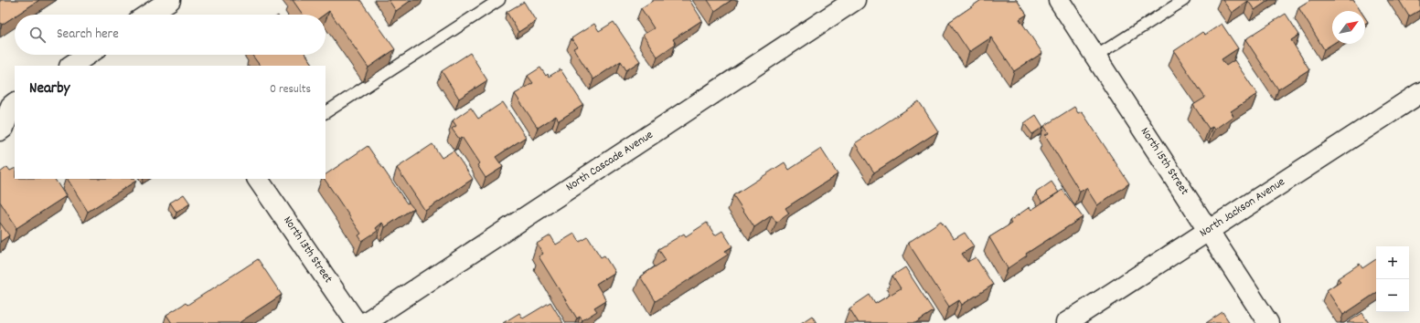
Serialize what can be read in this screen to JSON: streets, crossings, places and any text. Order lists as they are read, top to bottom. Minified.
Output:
{"streets":{"street":["North Cascade Avenue","North 15th Street","North Jackson Avenue","North 13th Street"]},"crossings":[["North 15th Street","North Jackson Avenue"]],"north":"top right","page":{"search":"Search here","heading":["Nearby","0 results"],"map_buttons":["+","−"]}}
